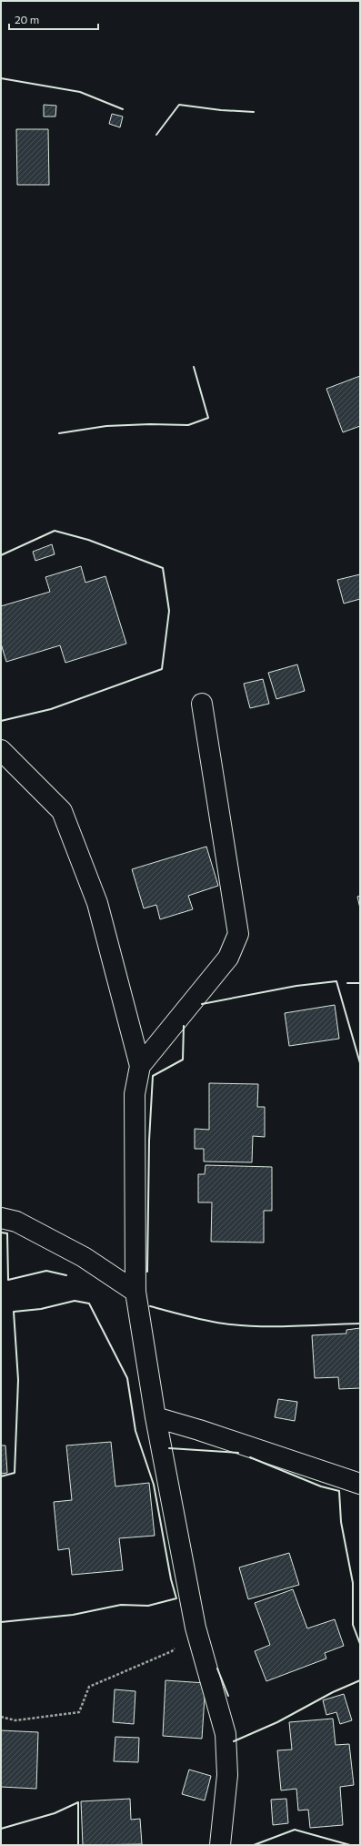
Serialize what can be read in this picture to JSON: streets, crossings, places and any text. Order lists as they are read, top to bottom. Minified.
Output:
{"scale_bar":"20 m"}
